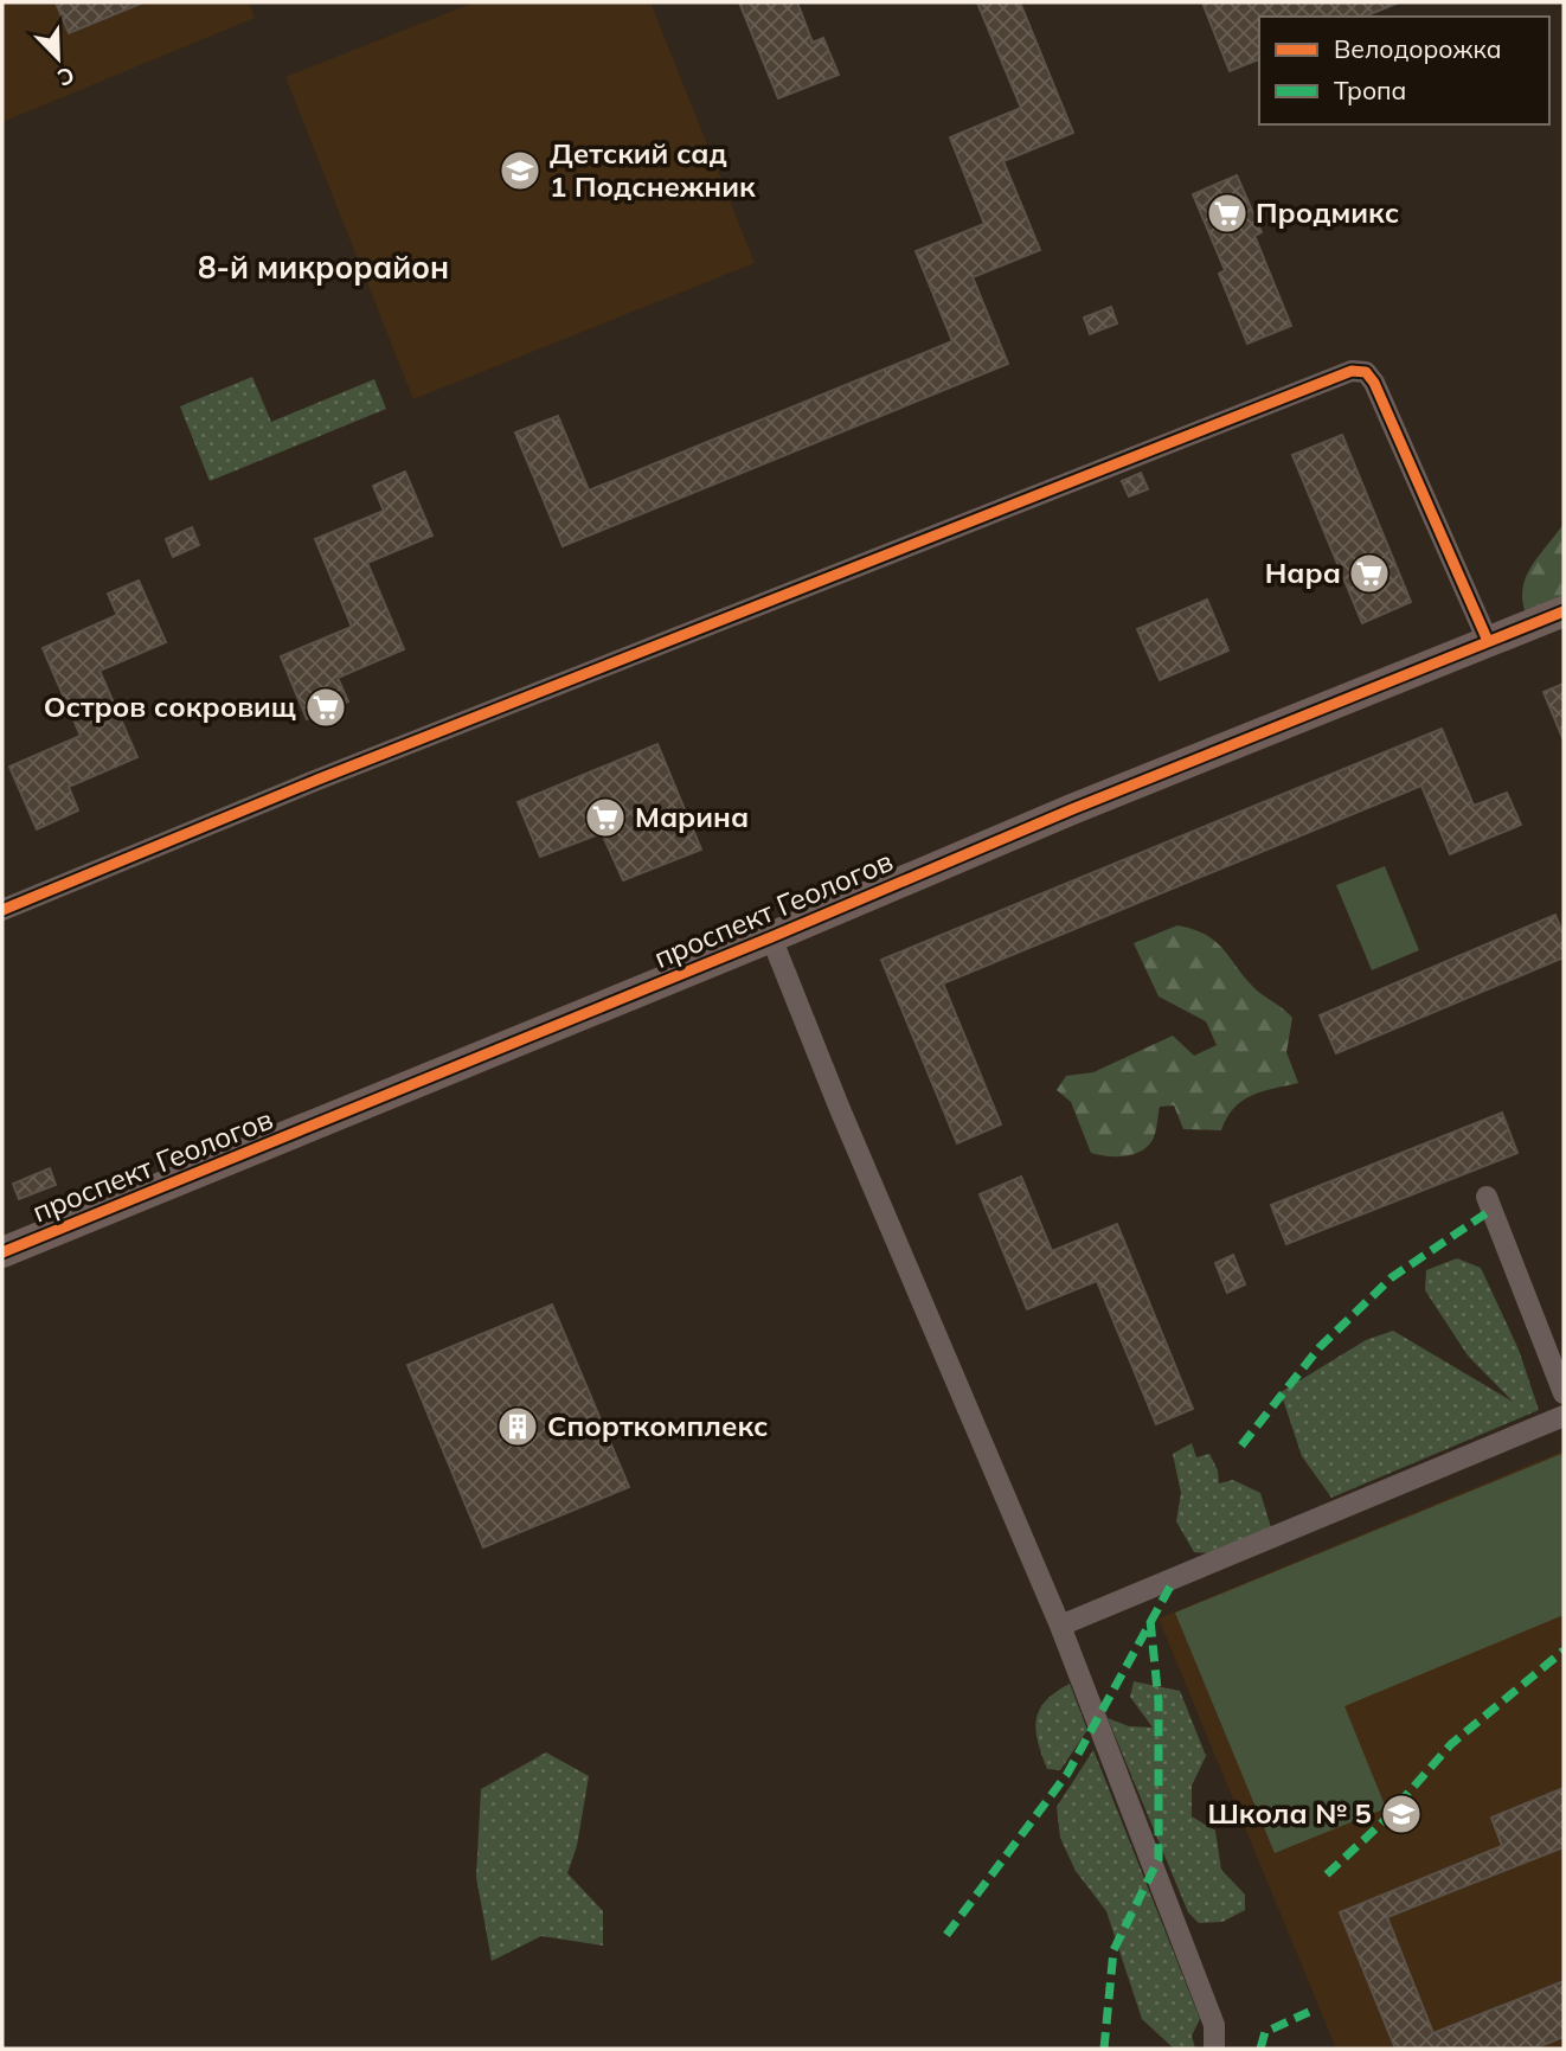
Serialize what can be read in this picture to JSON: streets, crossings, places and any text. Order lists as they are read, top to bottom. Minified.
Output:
{"streets":{"street":["проспект Геологов"]},"districts":["8-й микрорайон"],"places":{"school or university":["Детский сад 1 Подснежник","Школа № 5"],"supermarket":["Продмикс","Нара","Остров сокровищ","Марина"],"building":["Спорткомплекс"]},"legend":["Велодорожка","Тропа"],"north":"bottom right"}
